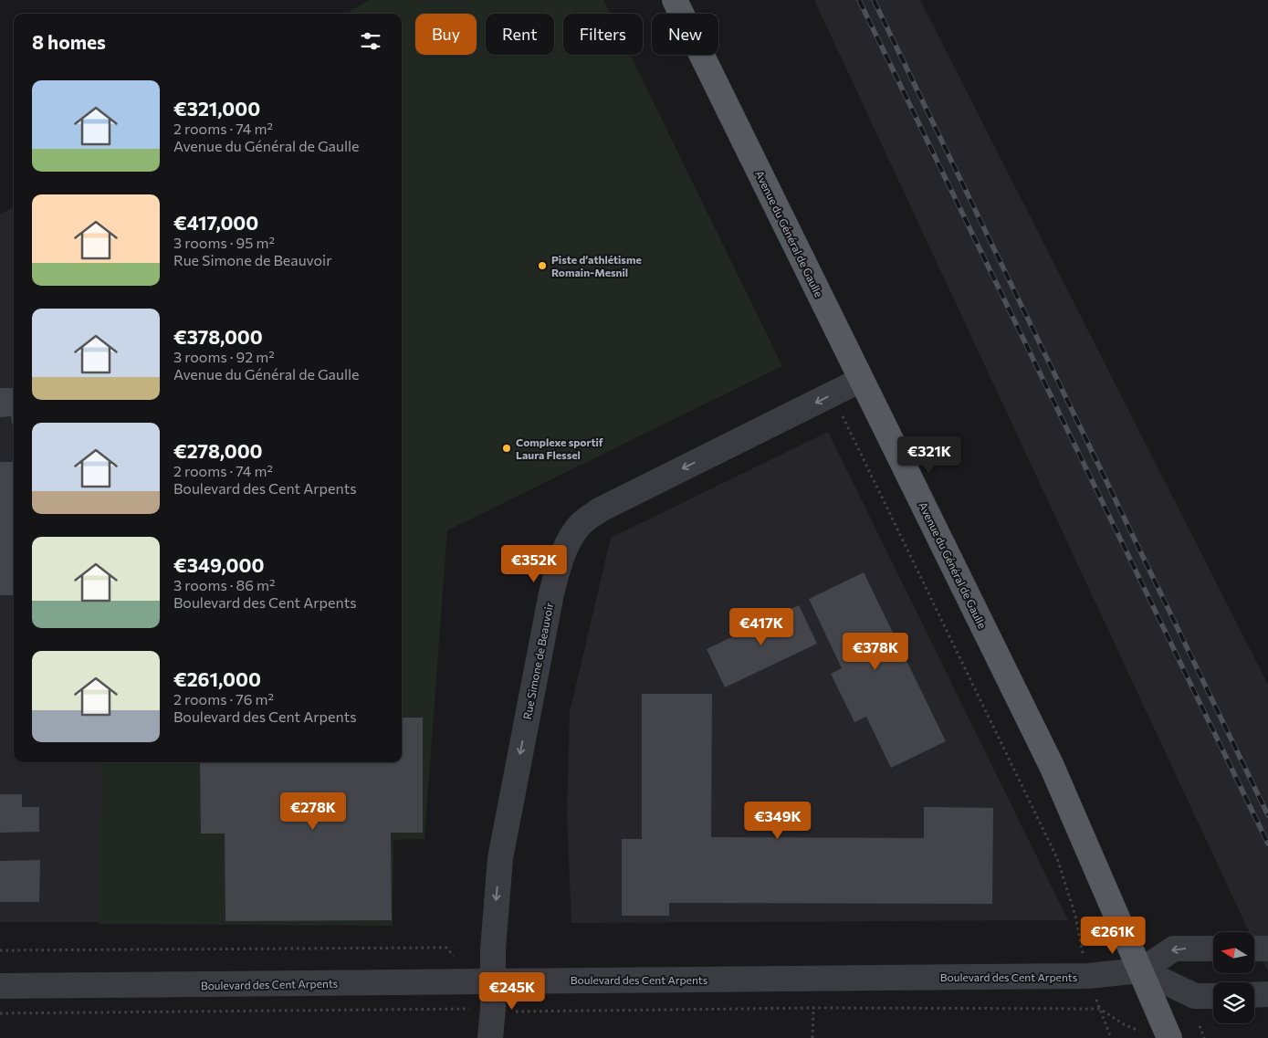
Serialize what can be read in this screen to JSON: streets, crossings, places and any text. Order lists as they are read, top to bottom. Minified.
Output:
{"streets":{"main road":["Avenue du Général de Gaulle"],"street":["Rue Simone de Beauvoir","Boulevard des Cent Arpents"]},"crossings":[["Avenue du Général de Gaulle","Rue Simone de Beauvoir"],["Avenue du Général de Gaulle","Boulevard des Cent Arpents"],["Rue Simone de Beauvoir","Boulevard des Cent Arpents"]],"one_way":["Rue Simone de Beauvoir"],"places":["Piste d’athlétisme Romain-Mesnil","Complexe sportif Laura Flessel"],"north":"left","page":{"chip":["Buy","Rent","Filters","New"],"heading":"8 homes","list":[{"name":"€321,000","note":"2 rooms · 74 m² · Avenue du Général de Gaulle"},{"name":"€417,000","note":"3 rooms · 95 m² · Rue Simone de Beauvoir"},{"name":"€378,000","note":"3 rooms · 92 m² · Avenue du Général de Gaulle"},{"name":"€278,000","note":"2 rooms · 74 m² · Boulevard des Cent Arpents"},{"name":"€349,000","note":"3 rooms · 86 m² · Boulevard des Cent Arpents"},{"name":"€261,000","note":"2 rooms · 76 m² · Boulevard des Cent Arpents"}],"price":["€321K","€352K","€417K","€378K","€278K","€349K","€261K","€245K"]}}
